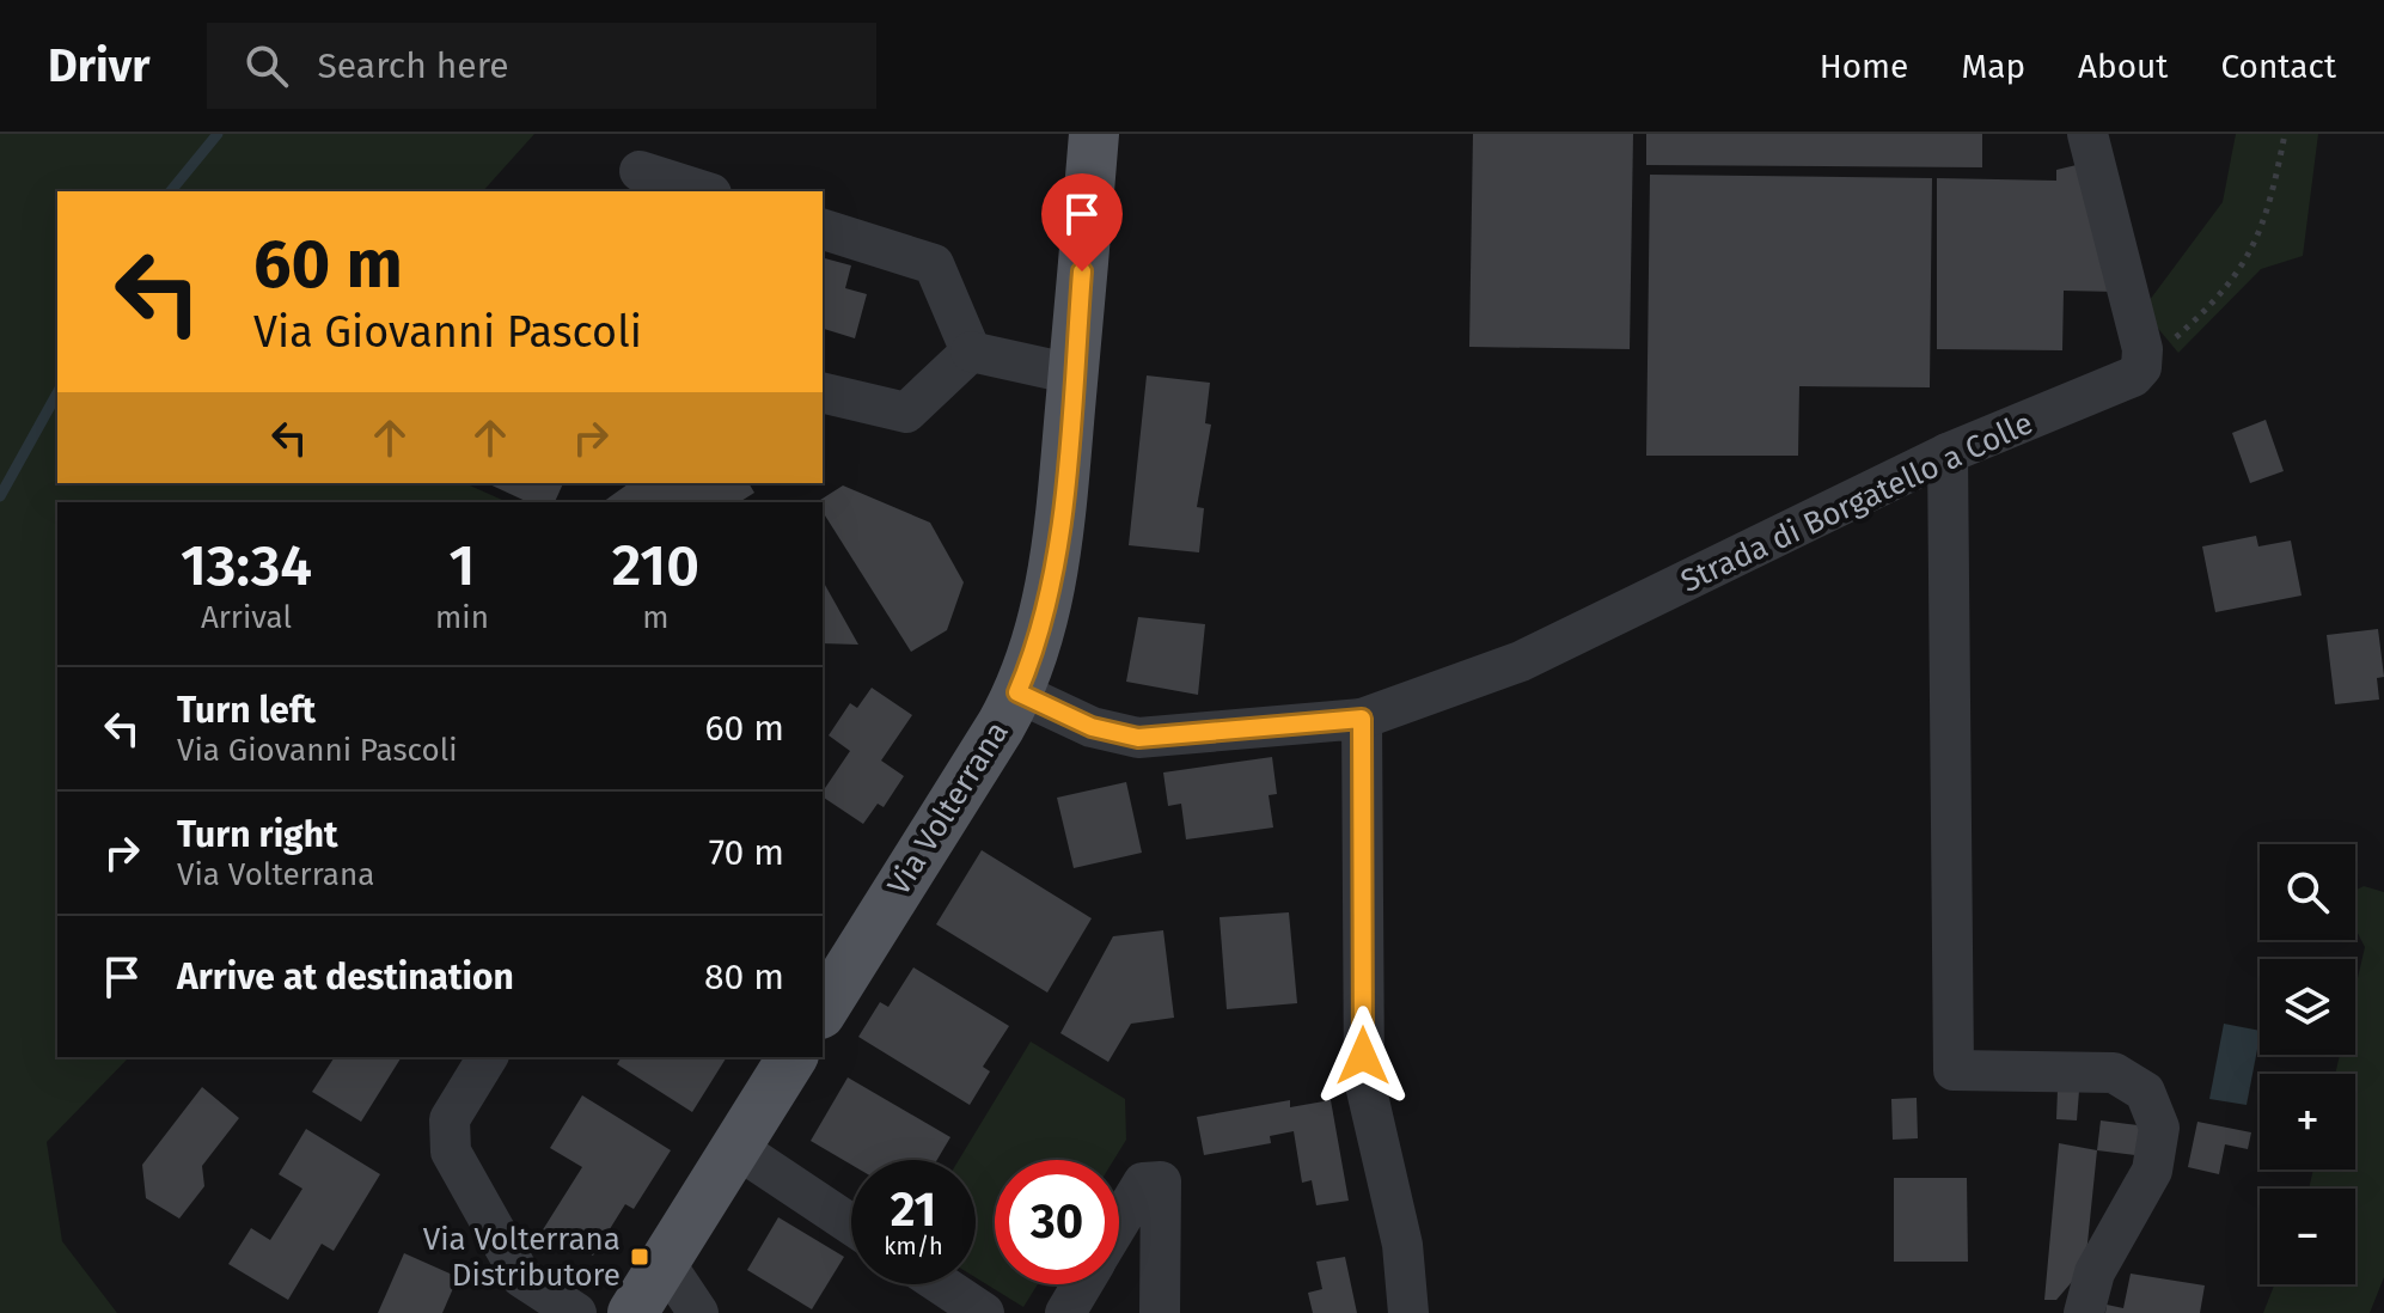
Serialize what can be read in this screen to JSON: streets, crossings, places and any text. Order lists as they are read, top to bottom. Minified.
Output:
{"streets":{"main road":["Via Volterrana"],"street":["Strada di Borgatello a Colle"]},"crossings":[["Strada di Borgatello a Colle","Via Volterrana"]],"places":{"transit":["Via Volterrana Distributore"]},"page":{"header":"Drivr","search":"Search here","nav":["Home","Map","About","Contact"],"turn":["60 m","Via Giovanni Pascoli"],"eta":["13:34","Arrival","1","min","210","m"],"list":[{"name":"Turn left","note":"Via Giovanni Pascoli","value":"60 m"},{"name":"Turn right","note":"Via Volterrana","value":"70 m"},{"name":"Arrive at destination","value":"80 m"}],"map_buttons":["+","−"],"speed":"21 km/h","limit":"30"}}
